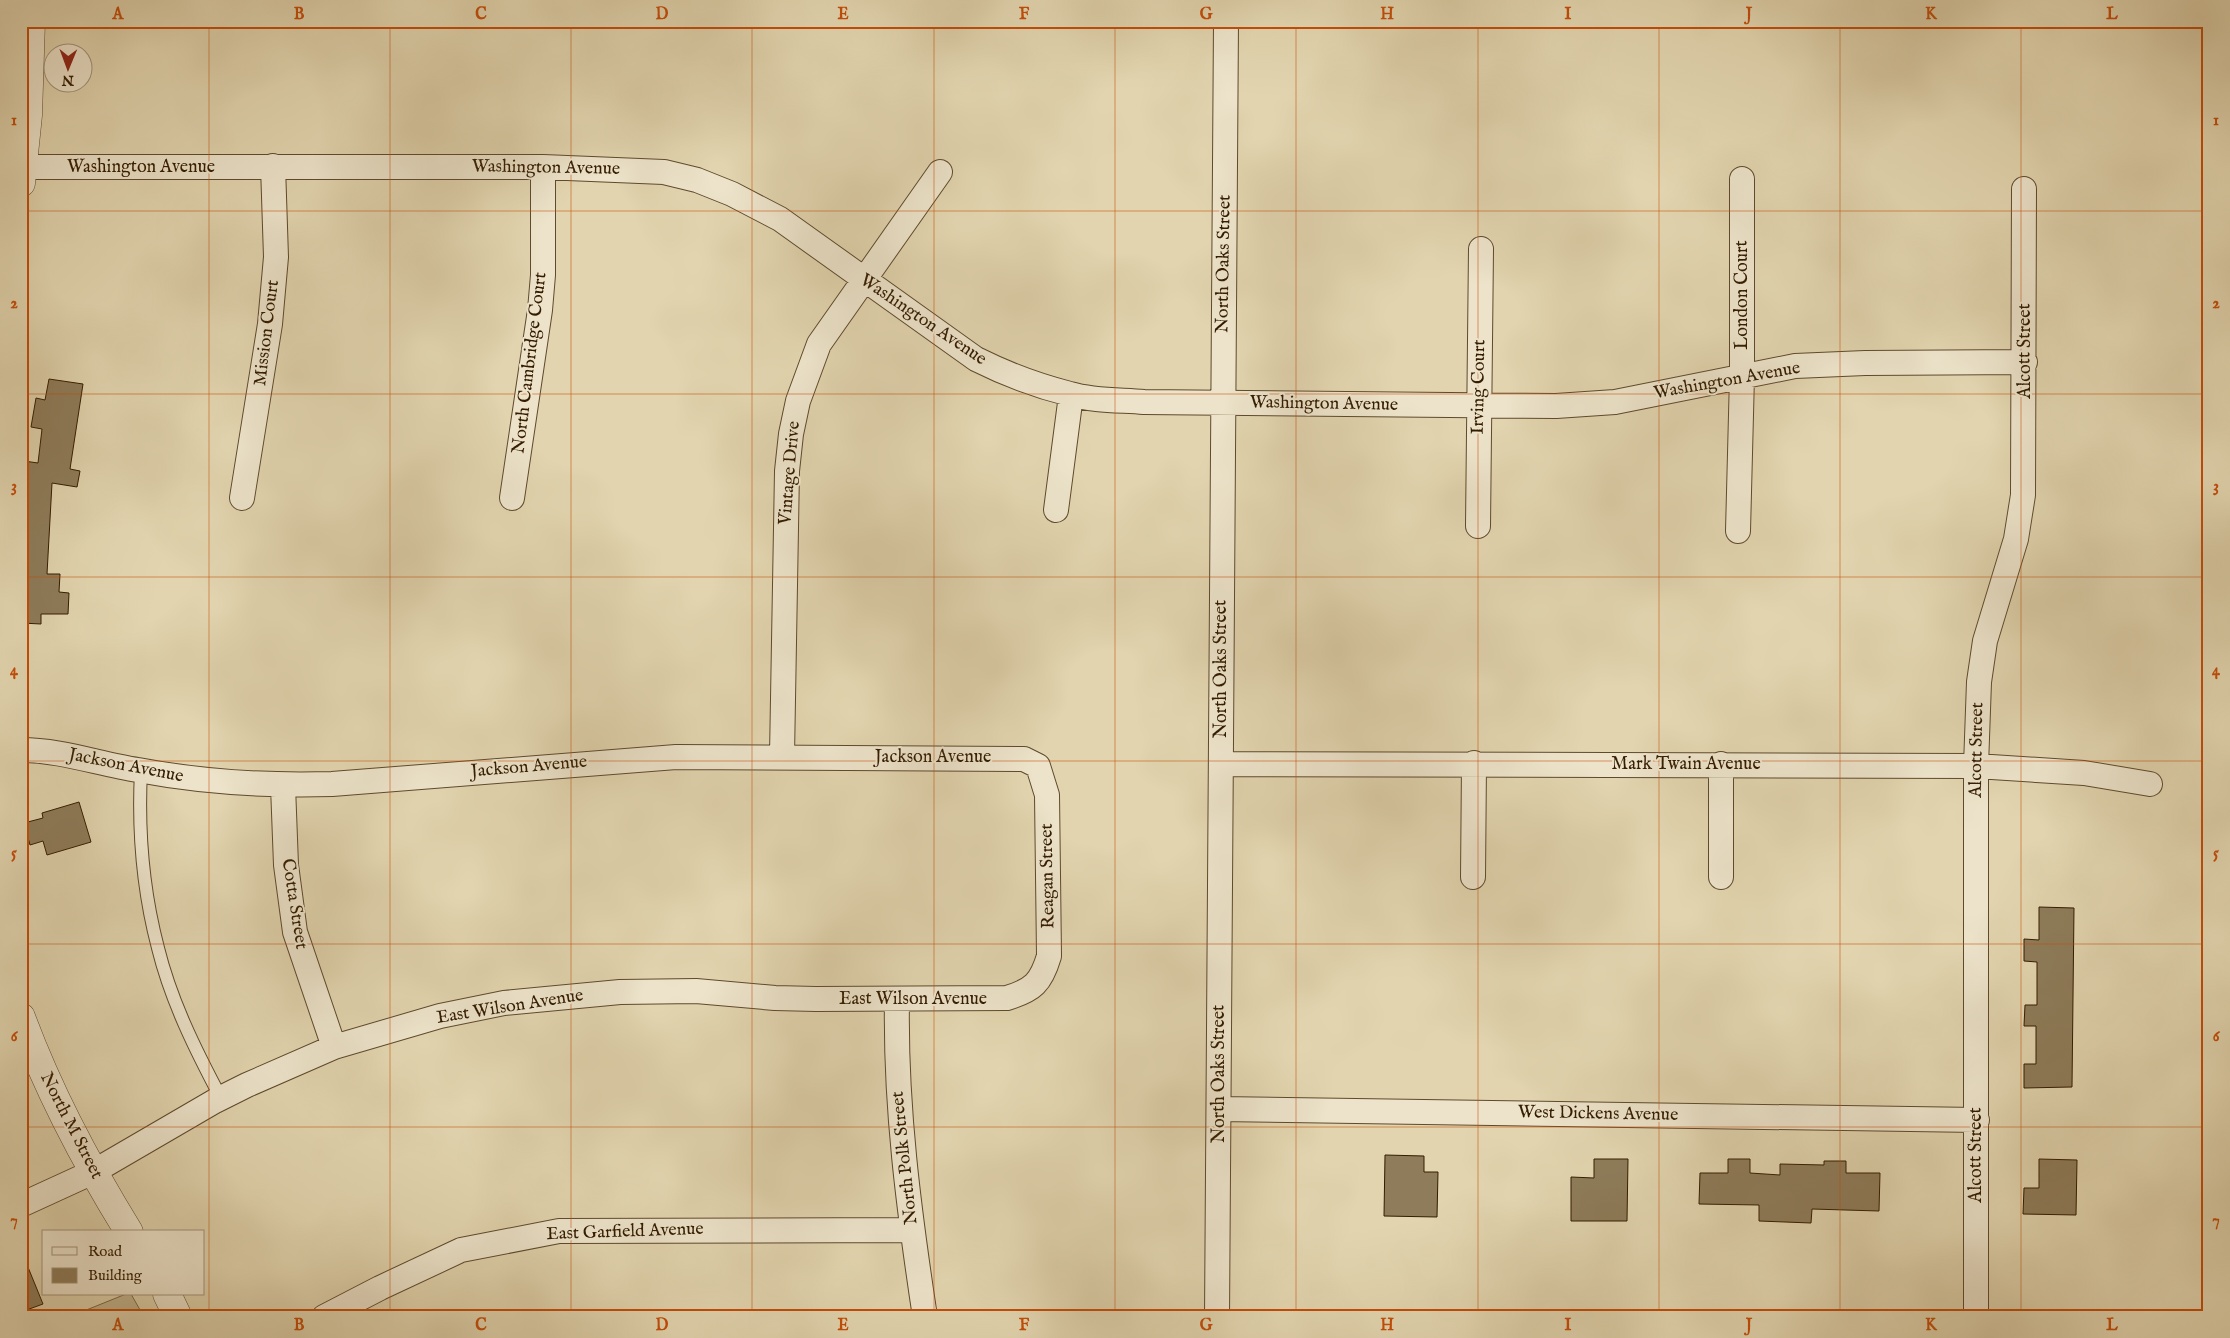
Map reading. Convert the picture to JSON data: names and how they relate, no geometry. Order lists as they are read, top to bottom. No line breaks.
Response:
{"streets":{"street":["Washington Avenue","North Oaks Street","London Court","Mission Court","Alcott Street","North Cambridge Court","Irving Court","Vintage Drive","Jackson Avenue","Mark Twain Avenue","Reagan Street","Cotta Street","East Wilson Avenue","West Dickens Avenue","North M Street","North Polk Street","East Garfield Avenue"]},"crossings":[["Washington Avenue","North Oaks Street"],["Washington Avenue","London Court"],["Washington Avenue","Mission Court"],["Washington Avenue","Alcott Street"],["Washington Avenue","North Cambridge Court"],["Washington Avenue","Irving Court"],["Washington Avenue","Vintage Drive"],["North Oaks Street","Mark Twain Avenue"],["North Oaks Street","West Dickens Avenue"],["Alcott Street","Mark Twain Avenue"],["Alcott Street","West Dickens Avenue"],["Vintage Drive","Jackson Avenue"],["Jackson Avenue","Reagan Street"],["Jackson Avenue","Cotta Street"],["Reagan Street","East Wilson Avenue"],["Cotta Street","East Wilson Avenue"],["East Wilson Avenue","North M Street"],["East Wilson Avenue","North Polk Street"],["North Polk Street","East Garfield Avenue"]],"legend":["Road","Building"],"north":"bottom","grid":{"columns":["A","B","C","D","E","F","G","H","I","J","K","L"],"rows":["1","2","3","4","5","6","7"]}}
